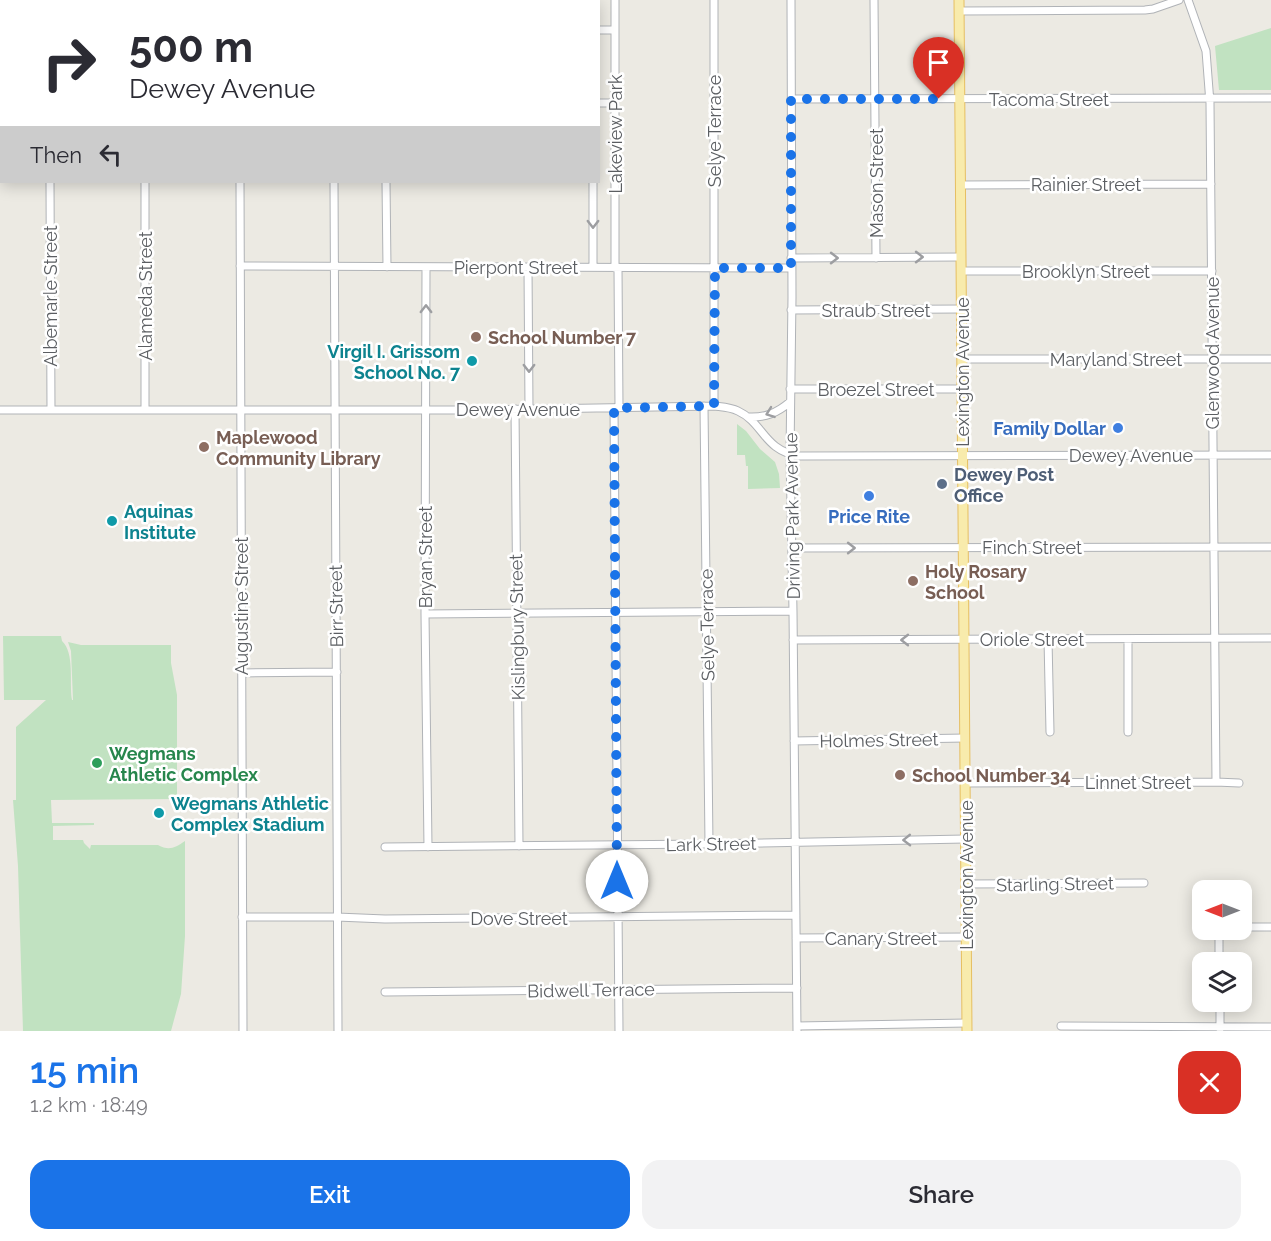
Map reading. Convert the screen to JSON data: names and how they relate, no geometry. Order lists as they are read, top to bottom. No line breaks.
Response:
{"streets":{"main road":["Lexington Avenue"],"street":["Tacoma Street","Selye Terrace","Lakeview Park","Mason Street","Rainier Street","Pierpont Street","Brooklyn Street","Albemarle Street","Alameda Street","Straub Street","Glenwood Avenue","Maryland Street","Broezel Street","Dewey Avenue","Driving Park Avenue","Finch Street","Bryan Street","Augustine Street","Birr Street","Kislingbury Street","Oriole Street","Holmes Street","Linnet Street","Lark Street","Starling Street","Dove Street","Canary Street","Bidwell Terrace"]},"crossings":[["Tacoma Street","Mason Street"],["Tacoma Street","Glenwood Avenue"],["Tacoma Street","Lexington Avenue"],["Tacoma Street","Driving Park Avenue"],["Selye Terrace","Pierpont Street"],["Selye Terrace","Dewey Avenue"],["Selye Terrace","Lark Street"],["Lakeview Park","Pierpont Street"],["Lakeview Park","Dewey Avenue"],["Lakeview Park","Lark Street"],["Lakeview Park","Dove Street"],["Lakeview Park","Bidwell Terrace"],["Rainier Street","Glenwood Avenue"],["Rainier Street","Lexington Avenue"],["Pierpont Street","Driving Park Avenue"],["Pierpont Street","Bryan Street"],["Pierpont Street","Augustine Street"],["Pierpont Street","Birr Street"],["Brooklyn Street","Glenwood Avenue"],["Brooklyn Street","Lexington Avenue"],["Albemarle Street","Dewey Avenue"],["Alameda Street","Dewey Avenue"],["Straub Street","Lexington Avenue"],["Straub Street","Driving Park Avenue"],["Glenwood Avenue","Maryland Street"],["Glenwood Avenue","Dewey Avenue"],["Glenwood Avenue","Finch Street"],["Glenwood Avenue","Oriole Street"],["Glenwood Avenue","Linnet Street"],["Maryland Street","Lexington Avenue"],["Lexington Avenue","Broezel Street"],["Lexington Avenue","Dewey Avenue"],["Lexington Avenue","Finch Street"],["Lexington Avenue","Oriole Street"],["Lexington Avenue","Holmes Street"],["Lexington Avenue","Linnet Street"],["Lexington Avenue","Lark Street"],["Lexington Avenue","Starling Street"],["Lexington Avenue","Canary Street"],["Broezel Street","Driving Park Avenue"],["Dewey Avenue","Driving Park Avenue"],["Dewey Avenue","Bryan Street"],["Dewey Avenue","Augustine Street"],["Dewey Avenue","Birr Street"],["Dewey Avenue","Kislingbury Street"],["Driving Park Avenue","Finch Street"],["Driving Park Avenue","Oriole Street"],["Driving Park Avenue","Holmes Street"],["Driving Park Avenue","Lark Street"],["Driving Park Avenue","Dove Street"],["Driving Park Avenue","Canary Street"],["Driving Park Avenue","Bidwell Terrace"],["Bryan Street","Lark Street"],["Augustine Street","Dove Street"],["Birr Street","Dove Street"],["Kislingbury Street","Lark Street"]],"one_way":["Finch Street","Oriole Street"],"places":["School Number 7","Virgil I. Grissom School No. 7","Family Dollar","Maplewood Community Library","Dewey Post Office","Price Rite","Aquinas Institute","Holy Rosary School","Wegmans Athletic Complex","School Number 34","Wegmans Athletic Complex Stadium"],"north":"left","page":{"turn":["500 m","Dewey Avenue"],"then":"Then","heading":["15 min","1.2 km · 18:49"],"buttons":["Exit","Share"]}}
